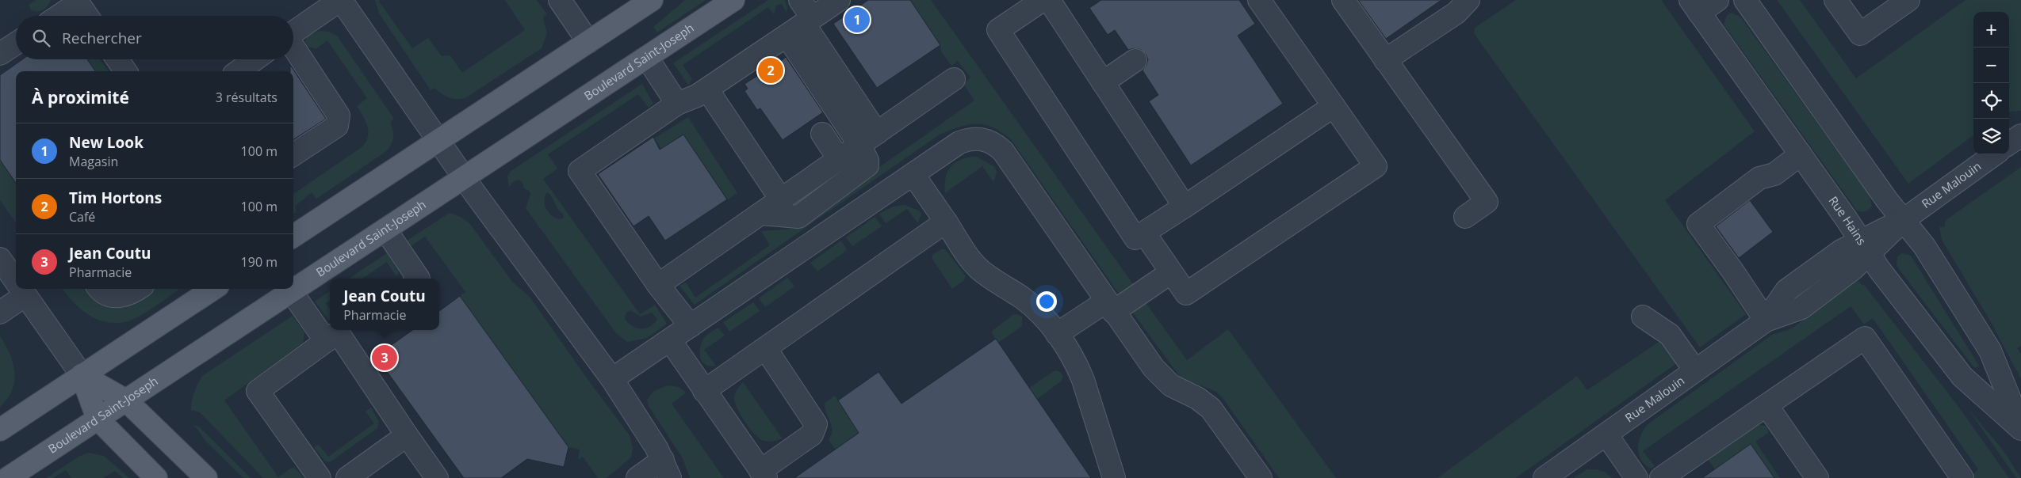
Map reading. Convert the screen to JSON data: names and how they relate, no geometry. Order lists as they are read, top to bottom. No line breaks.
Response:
{"streets":{"main road":["Boulevard Saint-Joseph"],"street":["Rue Malouin","Rue Hains"]},"crossings":[["Rue Malouin","Rue Hains"]],"page":{"pins":["1","2","3"],"map_buttons":["+","−"],"search":"Rechercher","heading":["À proximité","3 résultats"],"list":[{"mark":"1","name":"New Look","note":"Magasin","value":"100 m"},{"mark":"2","name":"Tim Hortons","note":"Café","value":"100 m"},{"mark":"3","name":"Jean Coutu","note":"Pharmacie","value":"190 m"}],"popup":["Jean Coutu","Pharmacie"]}}
